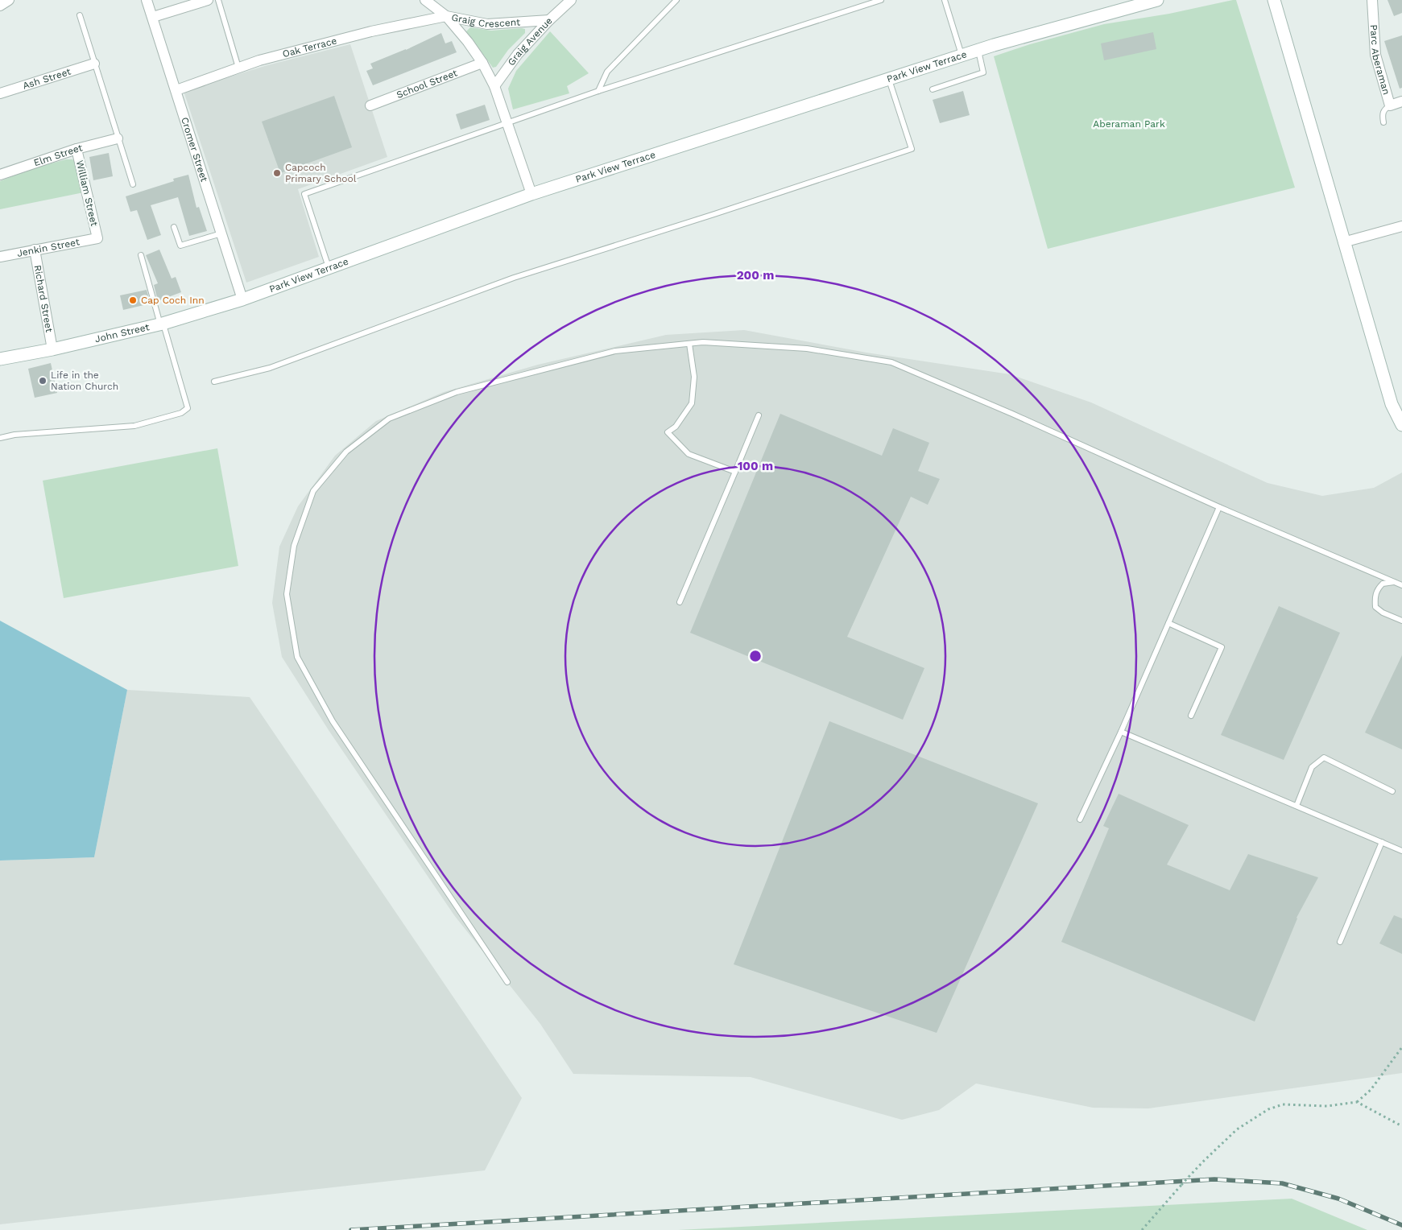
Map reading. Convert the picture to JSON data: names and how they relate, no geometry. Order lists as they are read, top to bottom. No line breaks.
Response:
{"streets":{"main road":["Park View Terrace","John Street"],"street":["Graig Crescent","Graig Avenue","Oak Terrace","Parc Aberaman","Ash Street","School Street","Cromer Street","Elm Street","William Street","Jenkin Street","Richard Street"]},"crossings":[["Graig Crescent","Graig Avenue"],["Graig Crescent","Oak Terrace"],["Oak Terrace","Cromer Street"],["Park View Terrace","Cromer Street"],["Park View Terrace","John Street"],["Cromer Street","John Street"],["Elm Street","William Street"],["William Street","Jenkin Street"],["Jenkin Street","Richard Street"],["Richard Street","John Street"]],"parks":["Aberaman Park"],"places":["Capcoch Primary School","Cap Coch Inn","Life in the Nation Church"],"rings":["200 m","100 m"]}
